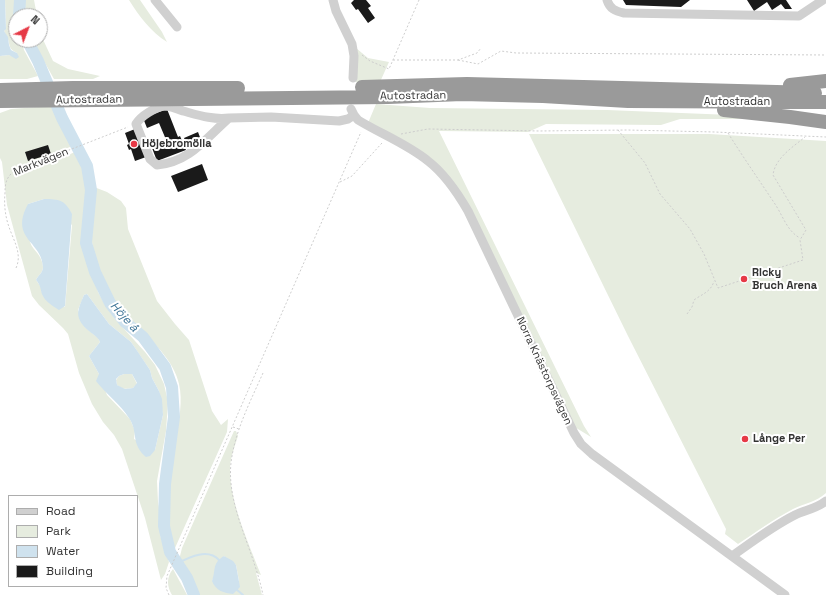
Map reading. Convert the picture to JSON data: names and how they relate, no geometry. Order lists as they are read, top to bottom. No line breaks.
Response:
{"streets":{"highway":["Autostradan"],"street":["Norra Knästorpsvägen"],"path":["Markvägen"]},"water":["Höje å"],"places":["Höjebromölla","Ricky Bruch Arena","Långe Per"],"legend":["Road","Park","Water","Building"],"north":"top right"}
